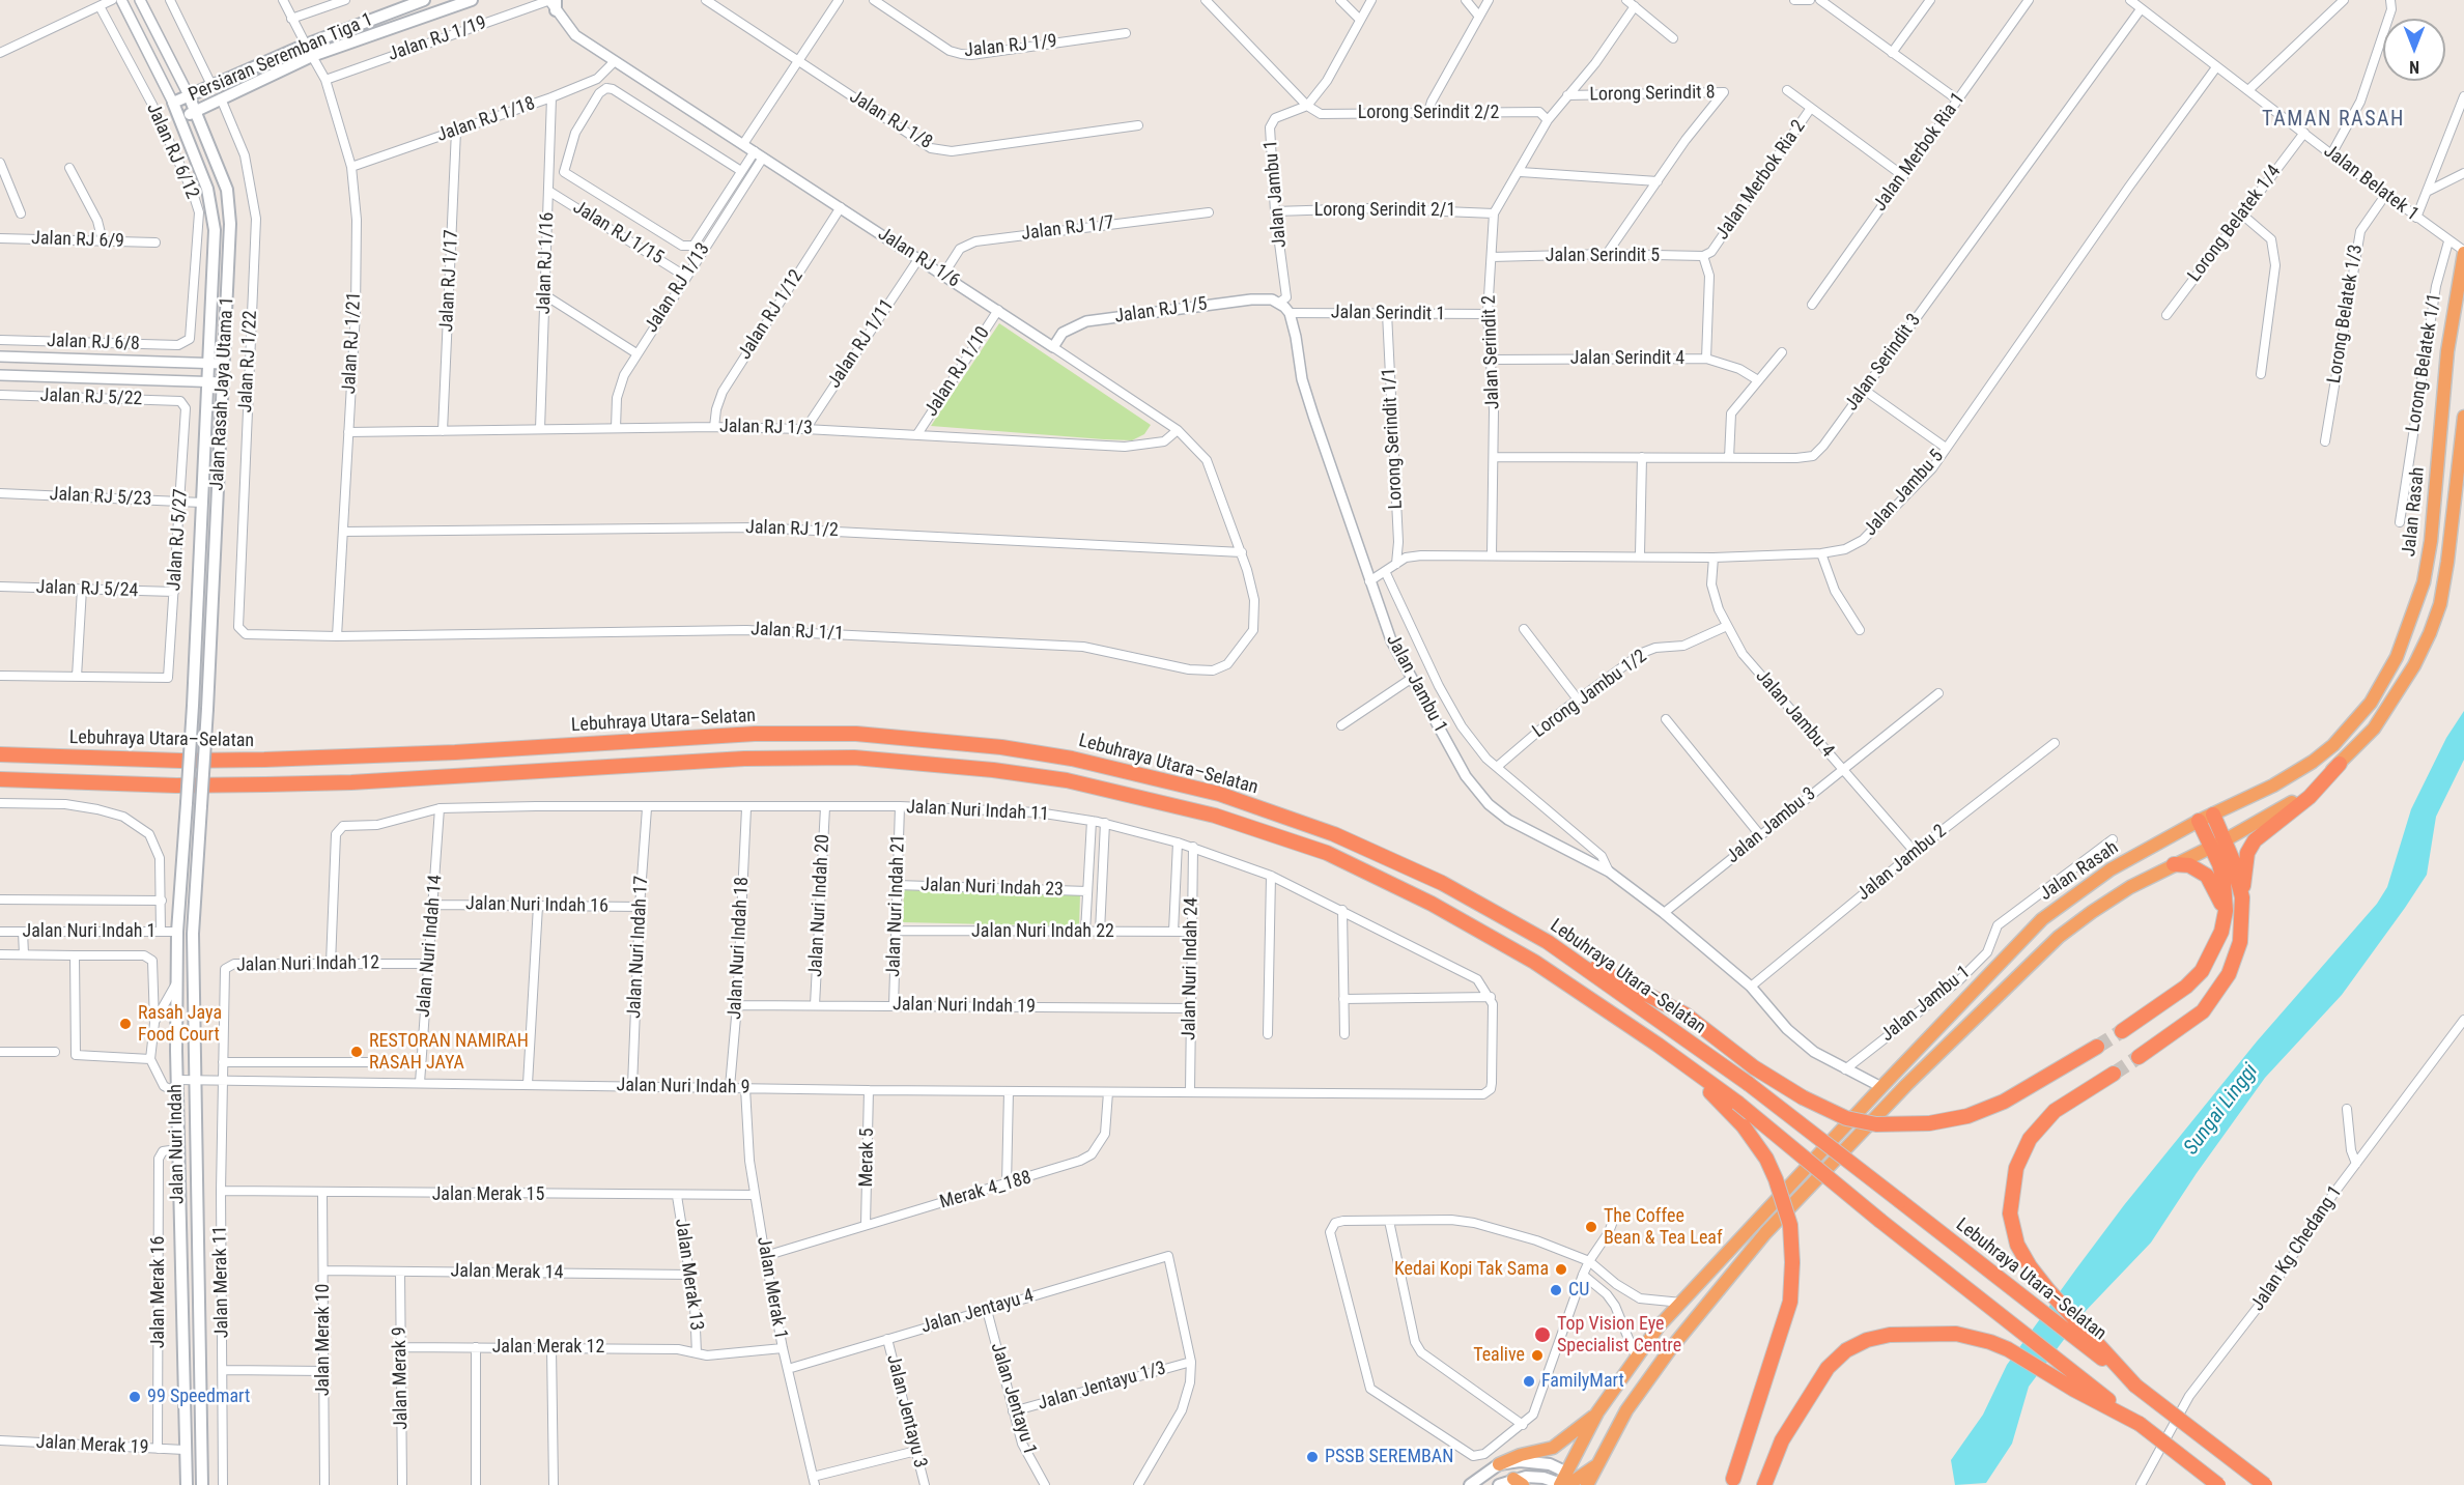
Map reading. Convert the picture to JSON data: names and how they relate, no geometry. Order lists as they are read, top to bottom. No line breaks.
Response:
{"streets":{"highway":["Jalan Rasah","Lebuhraya Utara–Selatan"],"main road":["Persiaran Seremban Tiga 1","Jalan Rasah Jaya Utama 1","Jalan Nuri Indah"],"street":["Jalan RJ 1/19","Jalan RJ 1/9","Lorong Serindit 8","Lorong Serindit 2/2","Jalan RJ 1/18","Jalan RJ 1/8","Jalan RJ 6/12","Jalan Merbok Ria 1","Jalan Merbok Ria 2","Jalan Belatek 1","Jalan Jambu 1","Lorong Serindit 2/1","Lorong Belatek 1/4","Jalan RJ 1/7","Jalan RJ 1/15","Jalan RJ 6/9","Jalan Serindit 5","Jalan RJ 1/6","Jalan RJ 1/16","Jalan RJ 1/17","Jalan RJ 1/13","Jalan RJ 1/5","Jalan Serindit 1","Lorong Belatek 1/3","Jalan RJ 1/12","Jalan RJ 6/8","Jalan RJ 1/21","Jalan RJ 1/11","Jalan Serindit 2","Jalan Serindit 4","Jalan RJ 1/22","Jalan Serindit 3","Lorong Belatek 1/1","Jalan RJ 1/10","Jalan RJ 5/22","Jalan RJ 1/3","Lorong Serindit 1/1","Jalan Jambu 5","Jalan RJ 5/23","Jalan RJ 1/2","Jalan RJ 5/27","Jalan RJ 5/24","Jalan RJ 1/1","Lorong Jambu 1/2","Jalan Jambu 4","Jalan Nuri Indah 11","Jalan Jambu 3","Jalan Jambu 2","Jalan Nuri Indah 23","Jalan Nuri Indah 16","Jalan Nuri Indah 20","Jalan Nuri Indah 21","Jalan Nuri Indah 1","Jalan Nuri Indah 22","Jalan Nuri Indah 14","Jalan Nuri Indah 17","Jalan Nuri Indah 18","Jalan Nuri Indah 12","Jalan Nuri Indah 24","Jalan Nuri Indah 19","Jalan Nuri Indah 9","Merak 5","Merak 4_188","Jalan Merak 15","Jalan Kg Chedang 1","Jalan Merak 14","Jalan Merak 13","Jalan Merak 11","Jalan Merak 1","Jalan Merak 16","Jalan Jentayu 4","Jalan Merak 10","Jalan Merak 12","Jalan Merak 9","Jalan Jentayu 1/3","Jalan Jentayu 1","Jalan Jentayu 3","Jalan Merak 19"]},"crossings":[["Jalan RJ 1/19","Jalan RJ 1/6"],["Jalan RJ 1/19","Jalan RJ 1/21"],["Persiaran Seremban Tiga 1","Jalan RJ 1/21"],["Persiaran Seremban Tiga 1","Jalan RJ 1/22"],["Persiaran Seremban Tiga 1","Jalan Rasah Jaya Utama 1"],["Lorong Serindit 2/2","Jalan Jambu 1"],["Jalan RJ 1/18","Jalan RJ 1/6"],["Jalan RJ 1/18","Jalan RJ 1/16"],["Jalan RJ 1/18","Jalan RJ 1/17"],["Jalan RJ 1/18","Jalan RJ 1/21"],["Jalan RJ 6/12","Jalan RJ 6/8"],["Jalan Merbok Ria 2","Jalan Serindit 5"],["Jalan Belatek 1","Lorong Belatek 1/4"],["Jalan Belatek 1","Lorong Belatek 1/3"],["Jalan Belatek 1","Jalan Serindit 3"],["Jalan Belatek 1","Lorong Belatek 1/1"],["Jalan Belatek 1","Jalan Jambu 5"],["Jalan Belatek 1","Jalan Rasah"],["Jalan Jambu 1","Lorong Serindit 2/1"],["Jalan Jambu 1","Jalan RJ 1/5"],["Jalan Jambu 1","Jalan Serindit 1"],["Jalan Jambu 1","Jalan Jambu 5"],["Jalan Jambu 1","Jalan Rasah"],["Jalan Jambu 1","Jalan Jambu 3"],["Jalan Jambu 1","Jalan Jambu 2"],["Lorong Serindit 2/1","Jalan Serindit 2"],["Jalan RJ 1/7","Jalan RJ 1/6"],["Jalan RJ 1/15","Jalan RJ 1/16"],["Jalan RJ 1/15","Jalan RJ 1/13"],["Jalan Serindit 5","Jalan Serindit 2"],["Jalan RJ 1/6","Jalan RJ 1/13"],["Jalan RJ 1/6","Jalan RJ 1/5"],["Jalan RJ 1/6","Jalan RJ 1/12"],["Jalan RJ 1/6","Jalan RJ 1/11"],["Jalan RJ 1/6","Jalan RJ 1/10"],["Jalan RJ 1/6","Jalan RJ 1/3"],["Jalan RJ 1/6","Jalan RJ 1/2"],["Jalan RJ 1/6","Jalan RJ 1/1"],["Jalan RJ 1/16","Jalan RJ 1/3"],["Jalan RJ 1/17","Jalan RJ 1/3"],["Jalan RJ 1/13","Jalan RJ 1/3"],["Jalan Serindit 1","Jalan Serindit 2"],["Jalan Serindit 1","Lorong Serindit 1/1"],["Jalan RJ 1/12","Jalan RJ 1/3"],["Jalan RJ 1/21","Jalan RJ 1/3"],["Jalan RJ 1/21","Jalan RJ 1/2"],["Jalan RJ 1/21","Jalan RJ 1/1"],["Jalan RJ 1/11","Jalan RJ 1/3"],["Jalan Serindit 2","Jalan Serindit 4"],["Jalan Serindit 2","Jalan Serindit 3"],["Jalan Serindit 2","Jalan Jambu 5"],["Jalan RJ 1/22","Jalan RJ 1/1"],["Jalan RJ 1/10","Jalan RJ 1/3"],["Jalan Rasah Jaya Utama 1","Jalan RJ 5/23"],["Jalan Rasah Jaya Utama 1","Jalan Nuri Indah"],["Jalan RJ 5/22","Jalan RJ 5/27"],["Lorong Serindit 1/1","Jalan Jambu 5"],["Jalan Jambu 5","Jalan Jambu 4"],["Jalan RJ 5/23","Jalan RJ 5/27"],["Jalan RJ 1/2","Jalan RJ 1/1"],["Jalan RJ 5/27","Jalan RJ 5/24"],["Lorong Jambu 1/2","Jalan Jambu 4"],["Jalan Jambu 4","Jalan Jambu 3"],["Jalan Jambu 4","Jalan Jambu 2"],["Jalan Nuri Indah 11","Jalan Nuri Indah 20"],["Jalan Nuri Indah 11","Jalan Nuri Indah 21"],["Jalan Nuri Indah 11","Jalan Nuri Indah 14"],["Jalan Nuri Indah 11","Jalan Nuri Indah 17"],["Jalan Nuri Indah 11","Jalan Nuri Indah 18"],["Jalan Nuri Indah 11","Jalan Nuri Indah 12"],["Jalan Nuri Indah 11","Jalan Nuri Indah 24"],["Jalan Nuri Indah 11","Jalan Nuri Indah 9"],["Jalan Nuri Indah 23","Jalan Nuri Indah 21"],["Jalan Nuri Indah 16","Jalan Nuri Indah 14"],["Jalan Nuri Indah 16","Jalan Nuri Indah 17"],["Jalan Nuri Indah 20","Jalan Nuri Indah 19"],["Jalan Nuri Indah 21","Jalan Nuri Indah 22"],["Jalan Nuri Indah 21","Jalan Nuri Indah 19"],["Jalan Nuri Indah 1","Jalan Nuri Indah"],["Jalan Nuri Indah 22","Jalan Nuri Indah 24"],["Jalan Nuri Indah 14","Jalan Nuri Indah 12"],["Jalan Nuri Indah 14","Jalan Nuri Indah 9"],["Jalan Nuri Indah 17","Jalan Nuri Indah 9"],["Jalan Nuri Indah 18","Jalan Nuri Indah 19"],["Jalan Nuri Indah 18","Jalan Nuri Indah 9"],["Jalan Nuri Indah 12","Jalan Nuri Indah 9"],["Jalan Nuri Indah 12","Jalan Merak 11"],["Jalan Nuri Indah 24","Jalan Nuri Indah 19"],["Jalan Nuri Indah 24","Jalan Nuri Indah 9"],["Jalan Nuri Indah 9","Jalan Nuri Indah"],["Jalan Nuri Indah 9","Merak 5"],["Jalan Nuri Indah 9","Merak 4_188"],["Jalan Nuri Indah 9","Jalan Merak 11"],["Jalan Nuri Indah 9","Jalan Merak 1"],["Jalan Nuri Indah","Jalan Merak 16"],["Jalan Nuri Indah","Jalan Merak 19"],["Merak 5","Merak 4_188"],["Merak 4_188","Jalan Merak 1"],["Jalan Merak 15","Jalan Merak 13"],["Jalan Merak 15","Jalan Merak 11"],["Jalan Merak 15","Jalan Merak 1"],["Jalan Merak 15","Jalan Merak 10"],["Jalan Merak 14","Jalan Merak 13"],["Jalan Merak 14","Jalan Merak 10"],["Jalan Merak 14","Jalan Merak 9"],["Jalan Merak 13","Jalan Merak 12"],["Jalan Merak 1","Jalan Jentayu 4"],["Jalan Merak 1","Jalan Merak 12"],["Jalan Merak 16","Jalan Merak 19"],["Jalan Jentayu 4","Jalan Jentayu 1/3"],["Jalan Jentayu 4","Jalan Jentayu 1"],["Jalan Jentayu 4","Jalan Jentayu 3"],["Jalan Merak 12","Jalan Merak 9"],["Jalan Jentayu 1/3","Jalan Jentayu 1"]],"districts":["TAMAN RASAH"],"water":["Sungai Linggi"],"places":["Rasah Jaya Food Court","RESTORAN NAMIRAH RASAH JAYA","The Coffee Bean & Tea Leaf","Kedai Kopi Tak Sama","CU","Top Vision Eye Specialist Centre","Tealive","FamilyMart","99 Speedmart","PSSB SEREMBAN"],"north":"bottom"}
